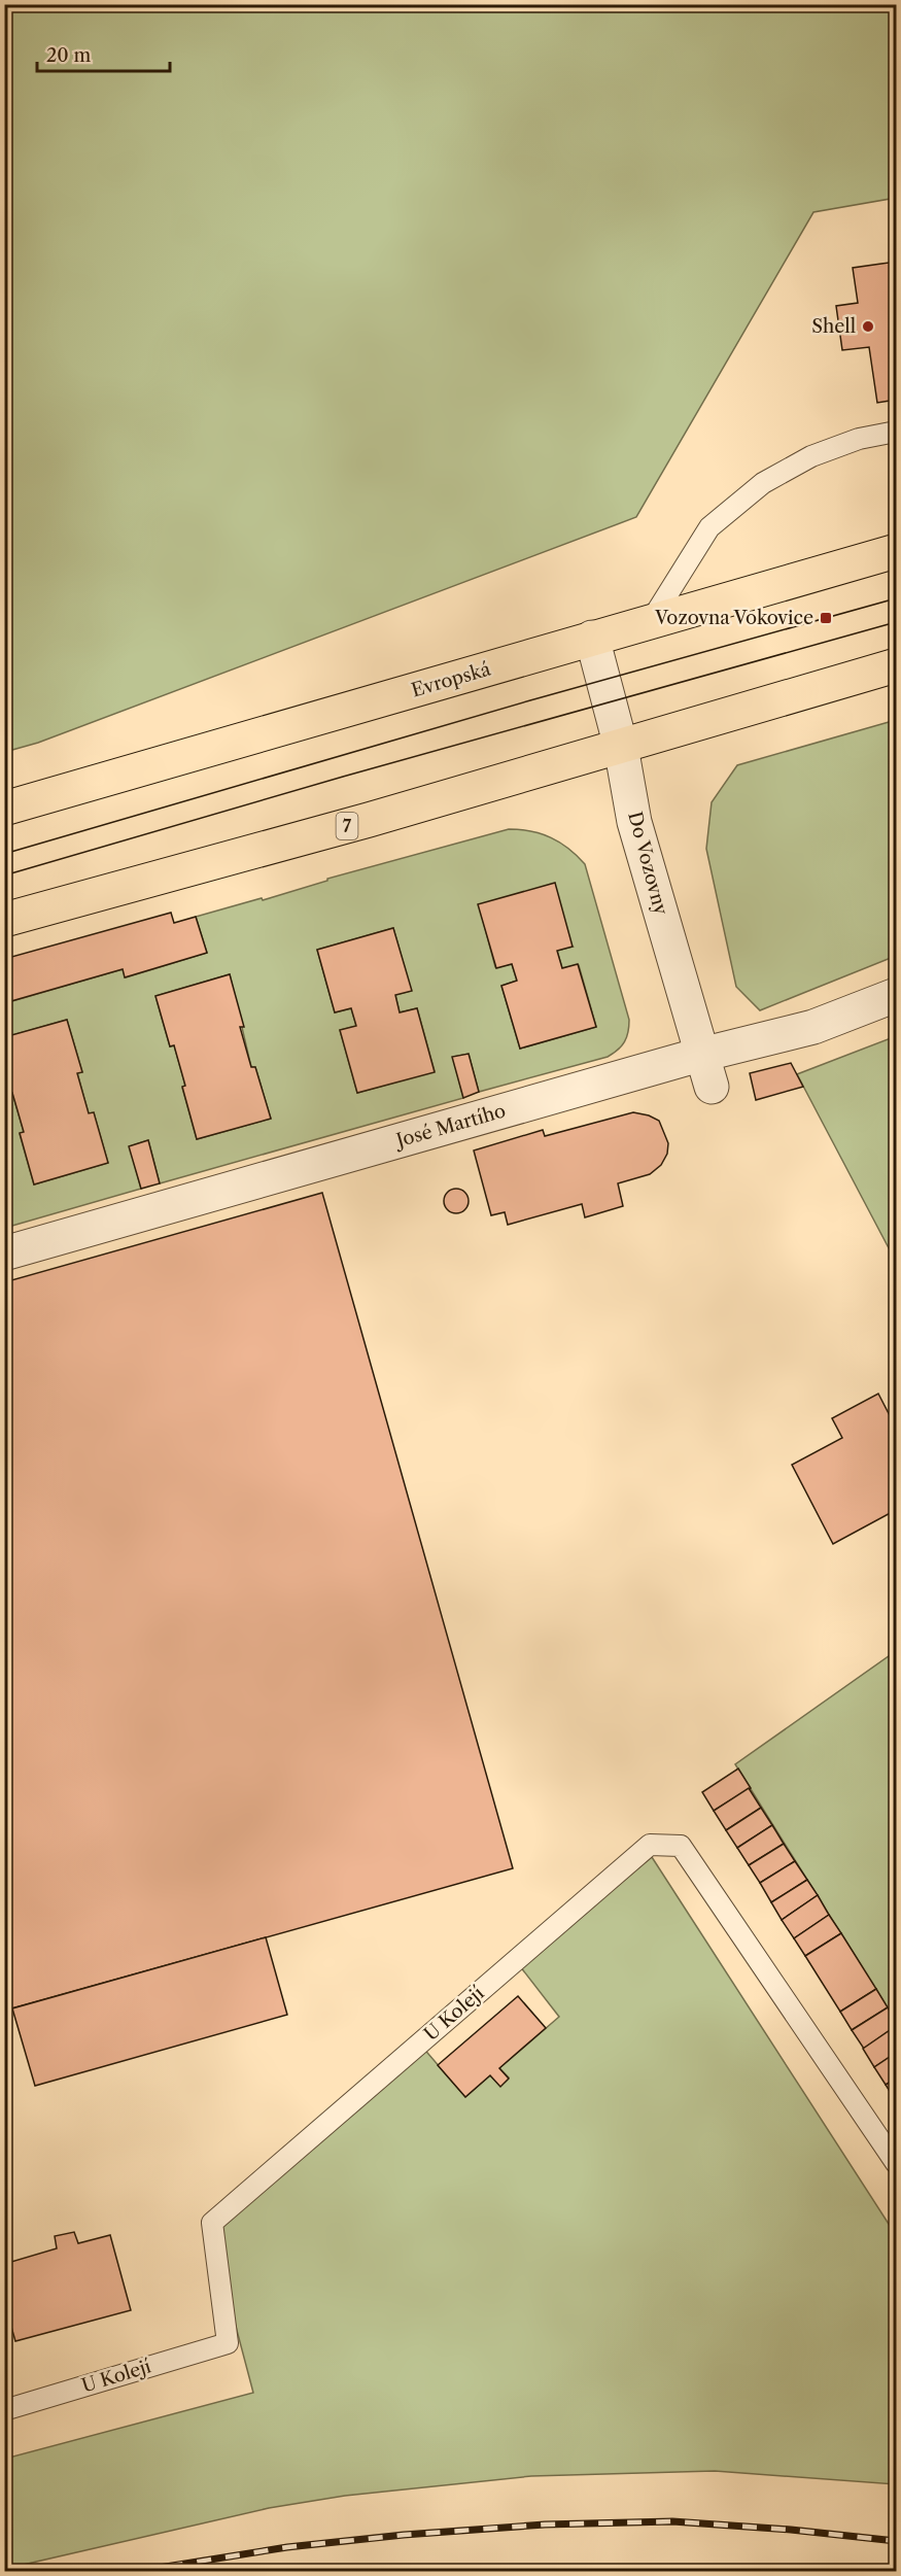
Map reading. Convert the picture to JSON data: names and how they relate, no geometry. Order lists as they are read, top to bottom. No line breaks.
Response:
{"streets":{"main road":["Evropská","7"],"street":["Do Vozovny","José Martího"],"lane":["U Kolejí"]},"crossings":[["Evropská","Do Vozovny"],["7","Do Vozovny"],["Do Vozovny","José Martího"]],"places":{"other":["Shell"],"transit":["Vozovna Vokovice"]},"scale_bar":"20 m"}
